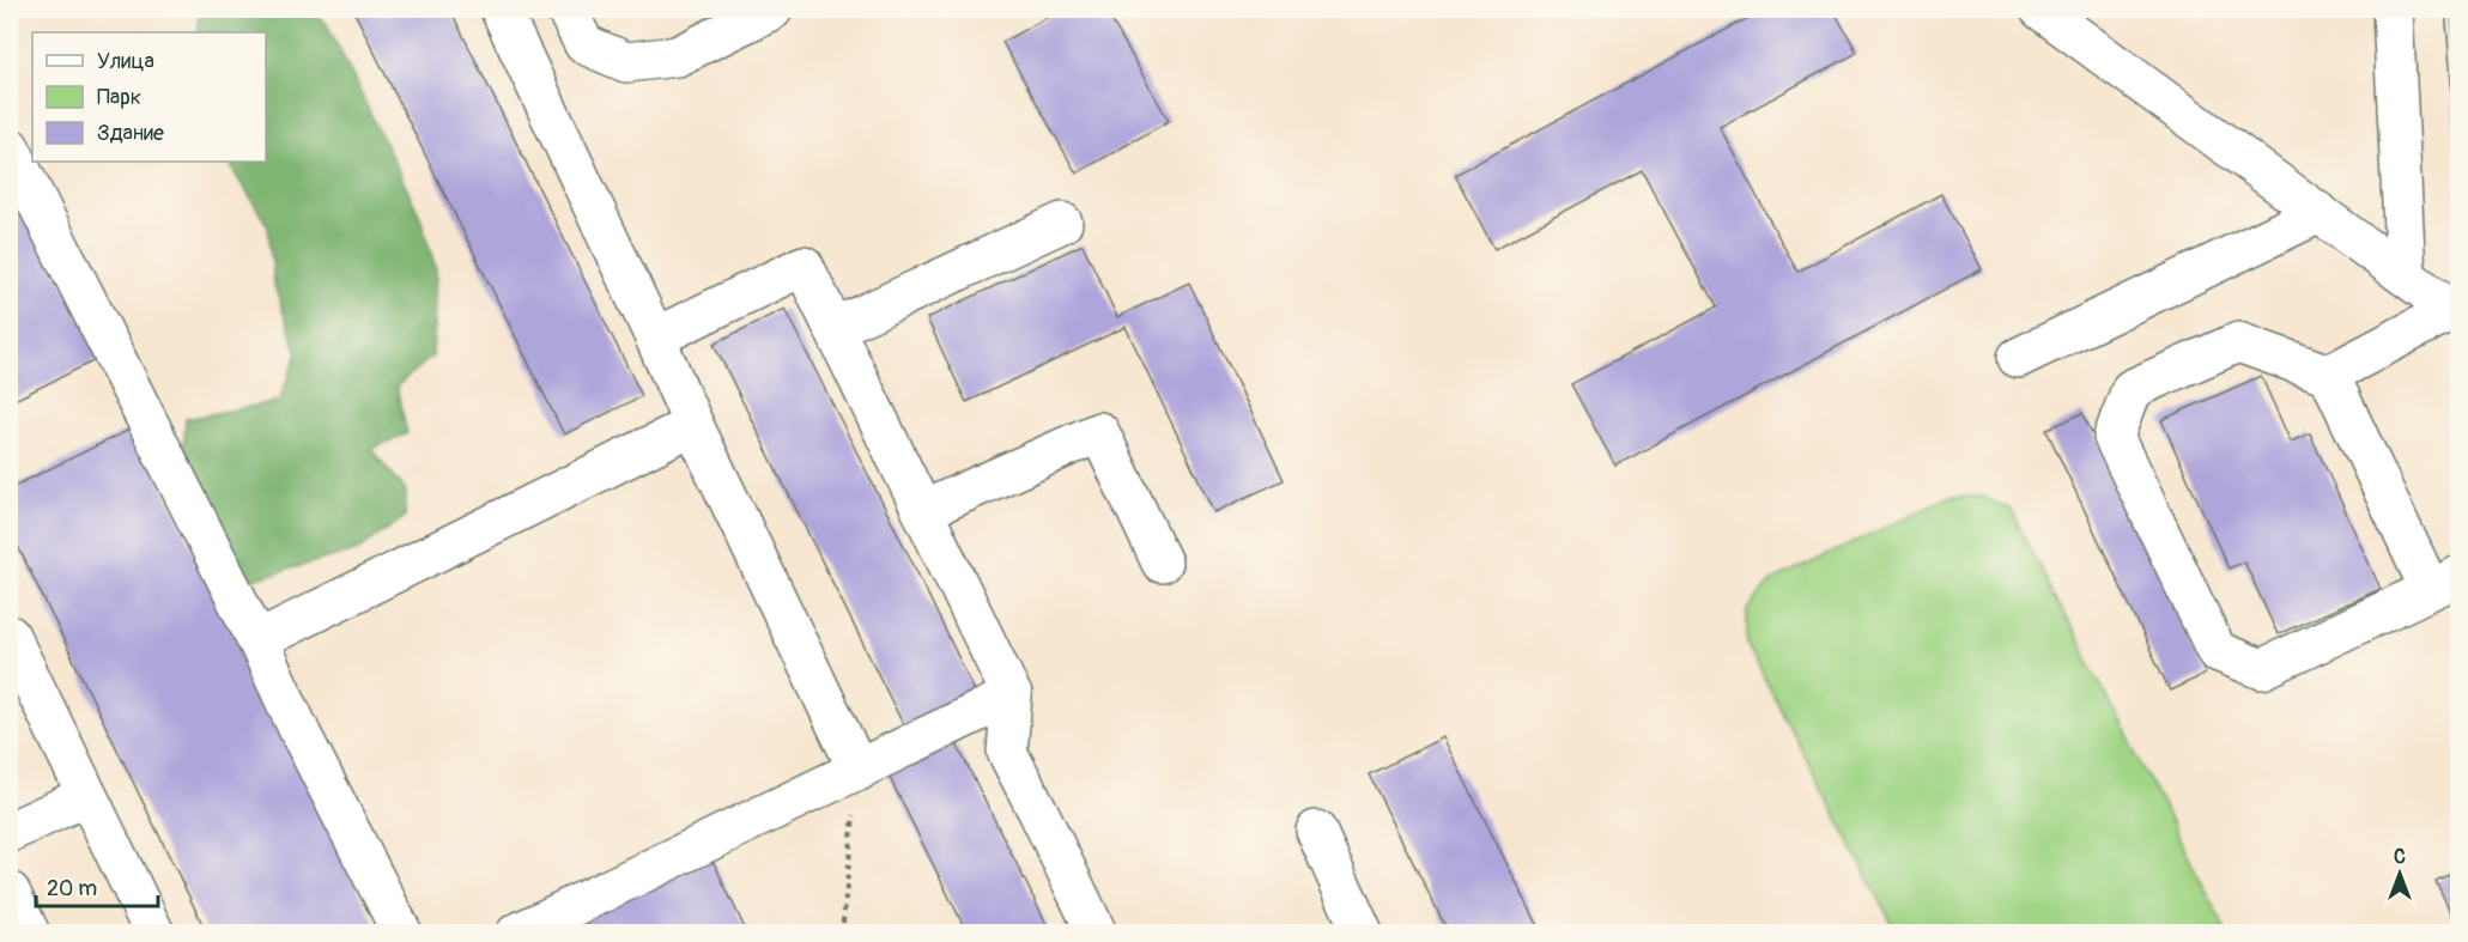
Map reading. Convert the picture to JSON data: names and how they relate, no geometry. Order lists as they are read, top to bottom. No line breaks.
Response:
{"legend":["Улица","Парк","Здание"],"scale_bar":"20 m","north":"top"}
